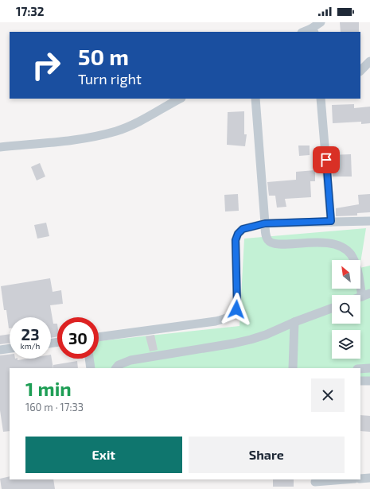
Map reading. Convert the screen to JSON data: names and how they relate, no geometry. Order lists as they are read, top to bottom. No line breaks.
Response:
{"north":"top left","page":{"status":"17:32","turn":["50 m","Turn right"],"speed":"23 km/h","limit":"30","heading":["1 min","160 m · 17:33"],"buttons":["Exit","Share"]}}
